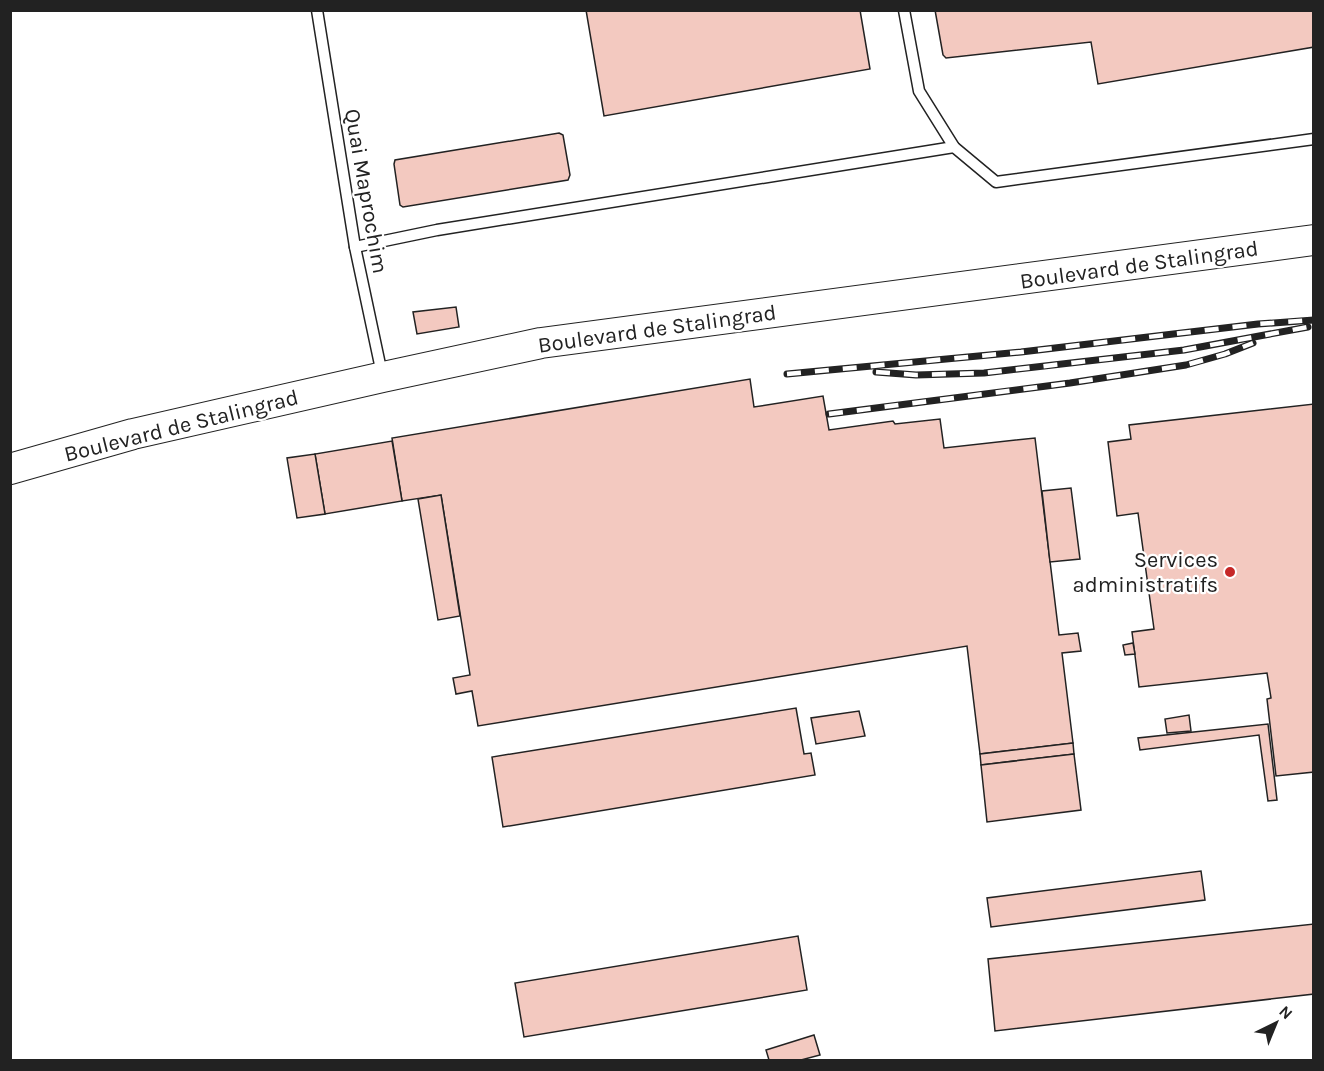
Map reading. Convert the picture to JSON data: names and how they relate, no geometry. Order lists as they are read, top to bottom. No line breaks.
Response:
{"streets":{"main road":["Boulevard de Stalingrad"],"lane":["Quai Maprochim"]},"crossings":[["Quai Maprochim","Boulevard de Stalingrad"]],"places":["Services administratifs"],"north":"top right"}
